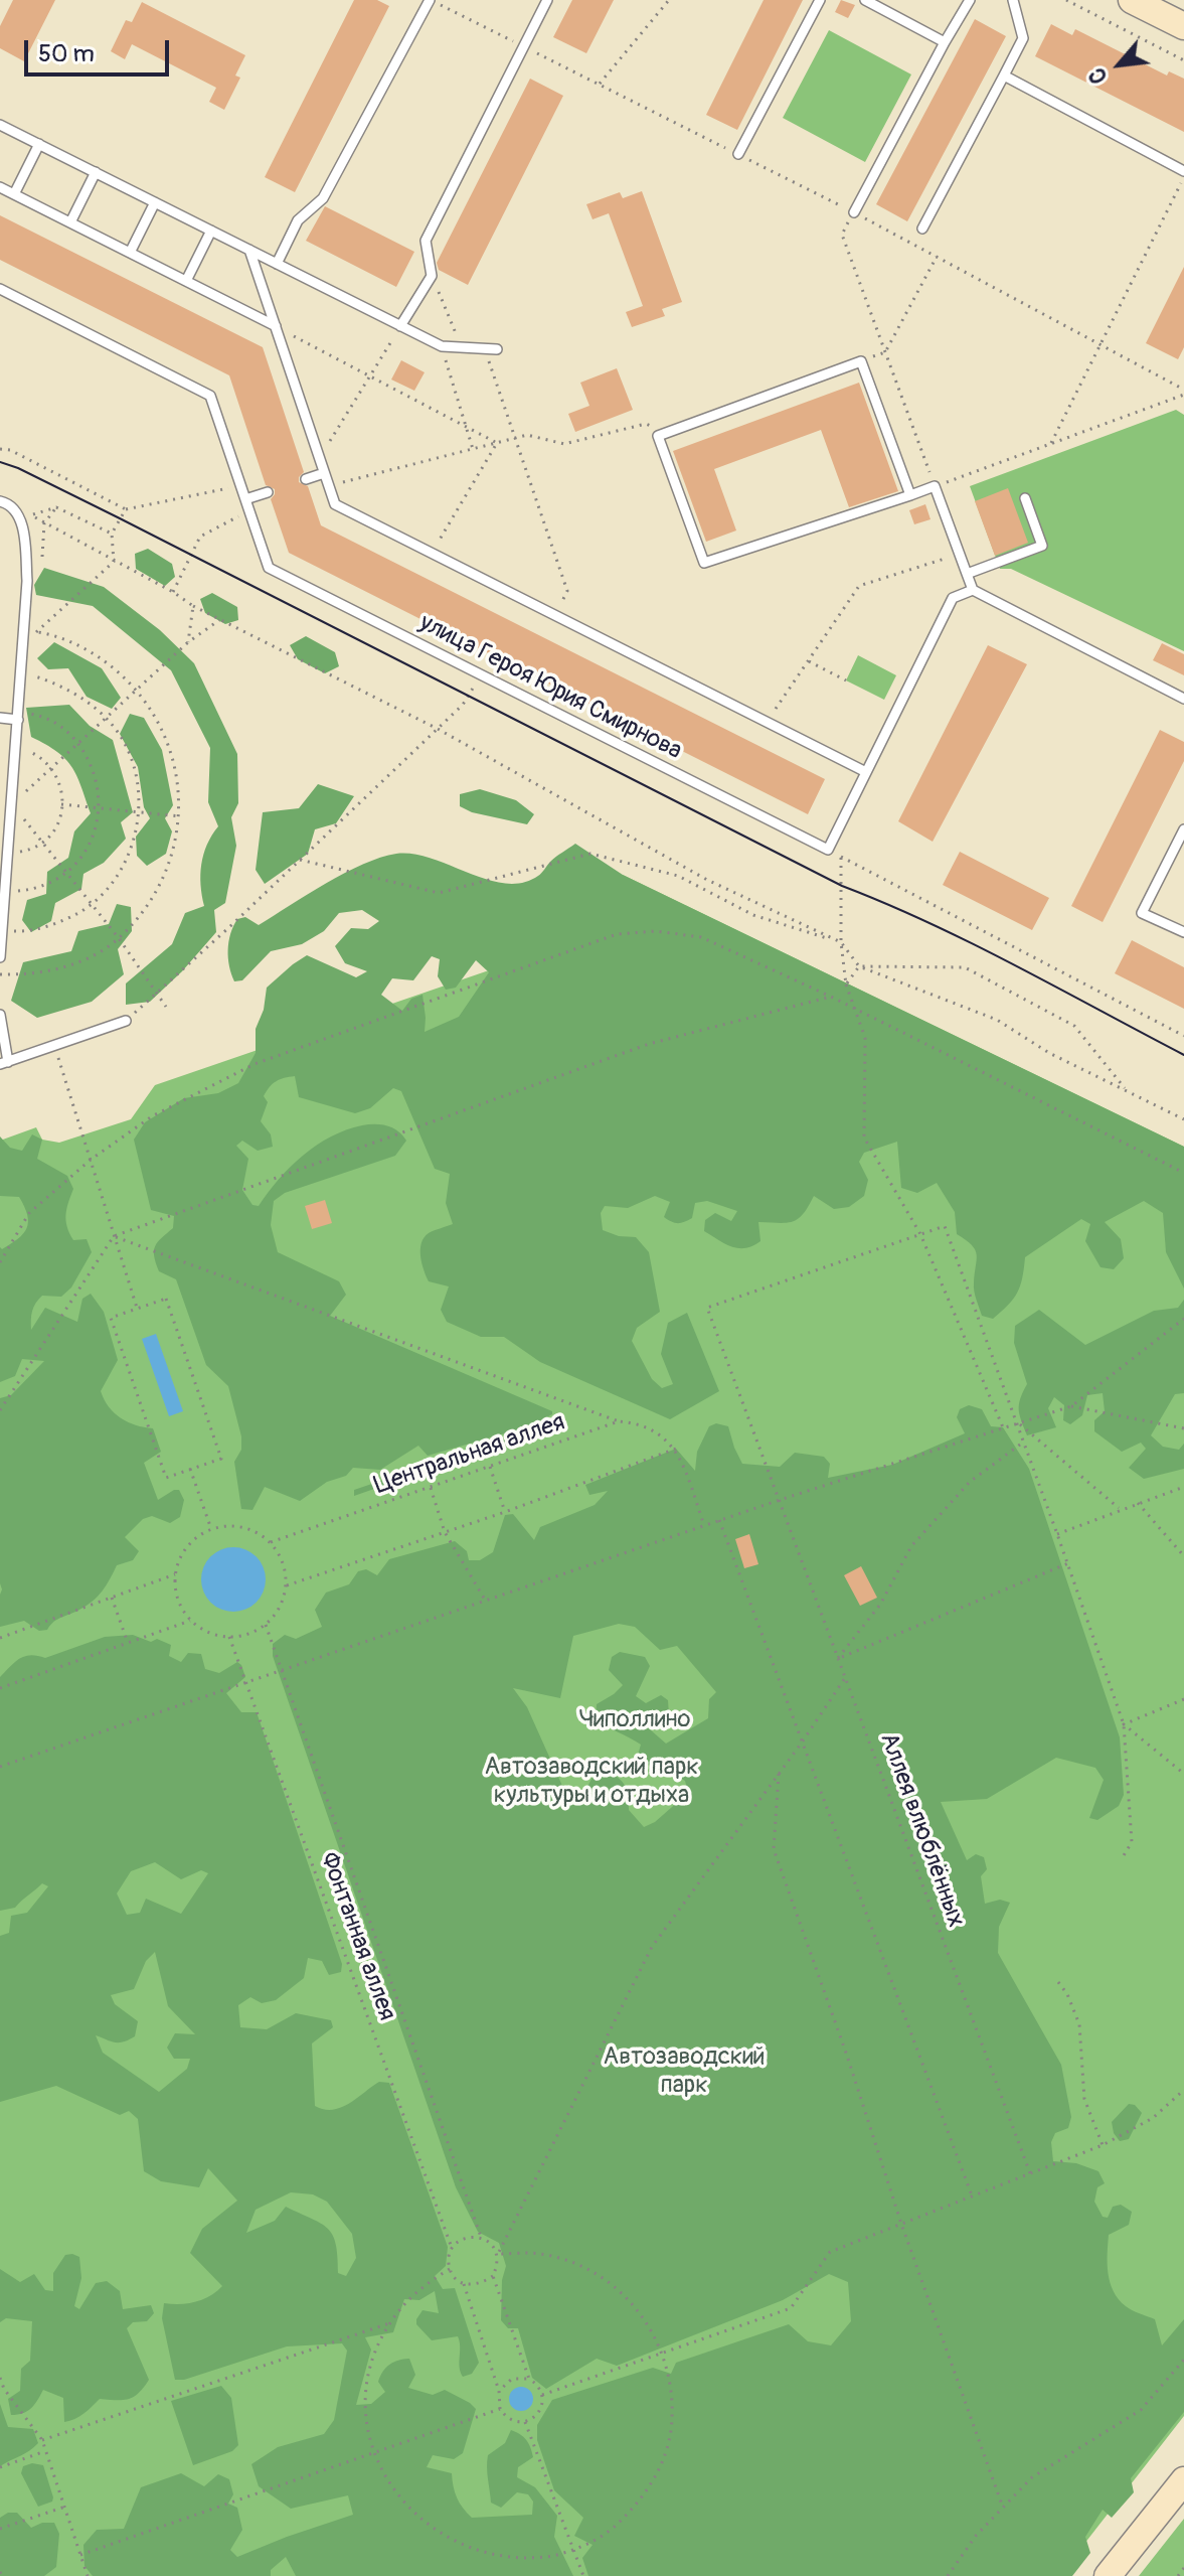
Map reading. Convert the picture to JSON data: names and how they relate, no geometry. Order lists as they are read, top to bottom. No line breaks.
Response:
{"streets":{"lane":["улица Героя Юрия Смирнова"],"path":["Центральная аллея","Аллея влюблённых","Фонтанная аллея"]},"crossings":[["Центральная аллея","Фонтанная аллея"]],"parks":["Чиполлино","Автозаводский парк культуры и отдыха","Автозаводский парк"],"scale_bar":"50 m","north":"bottom left"}
